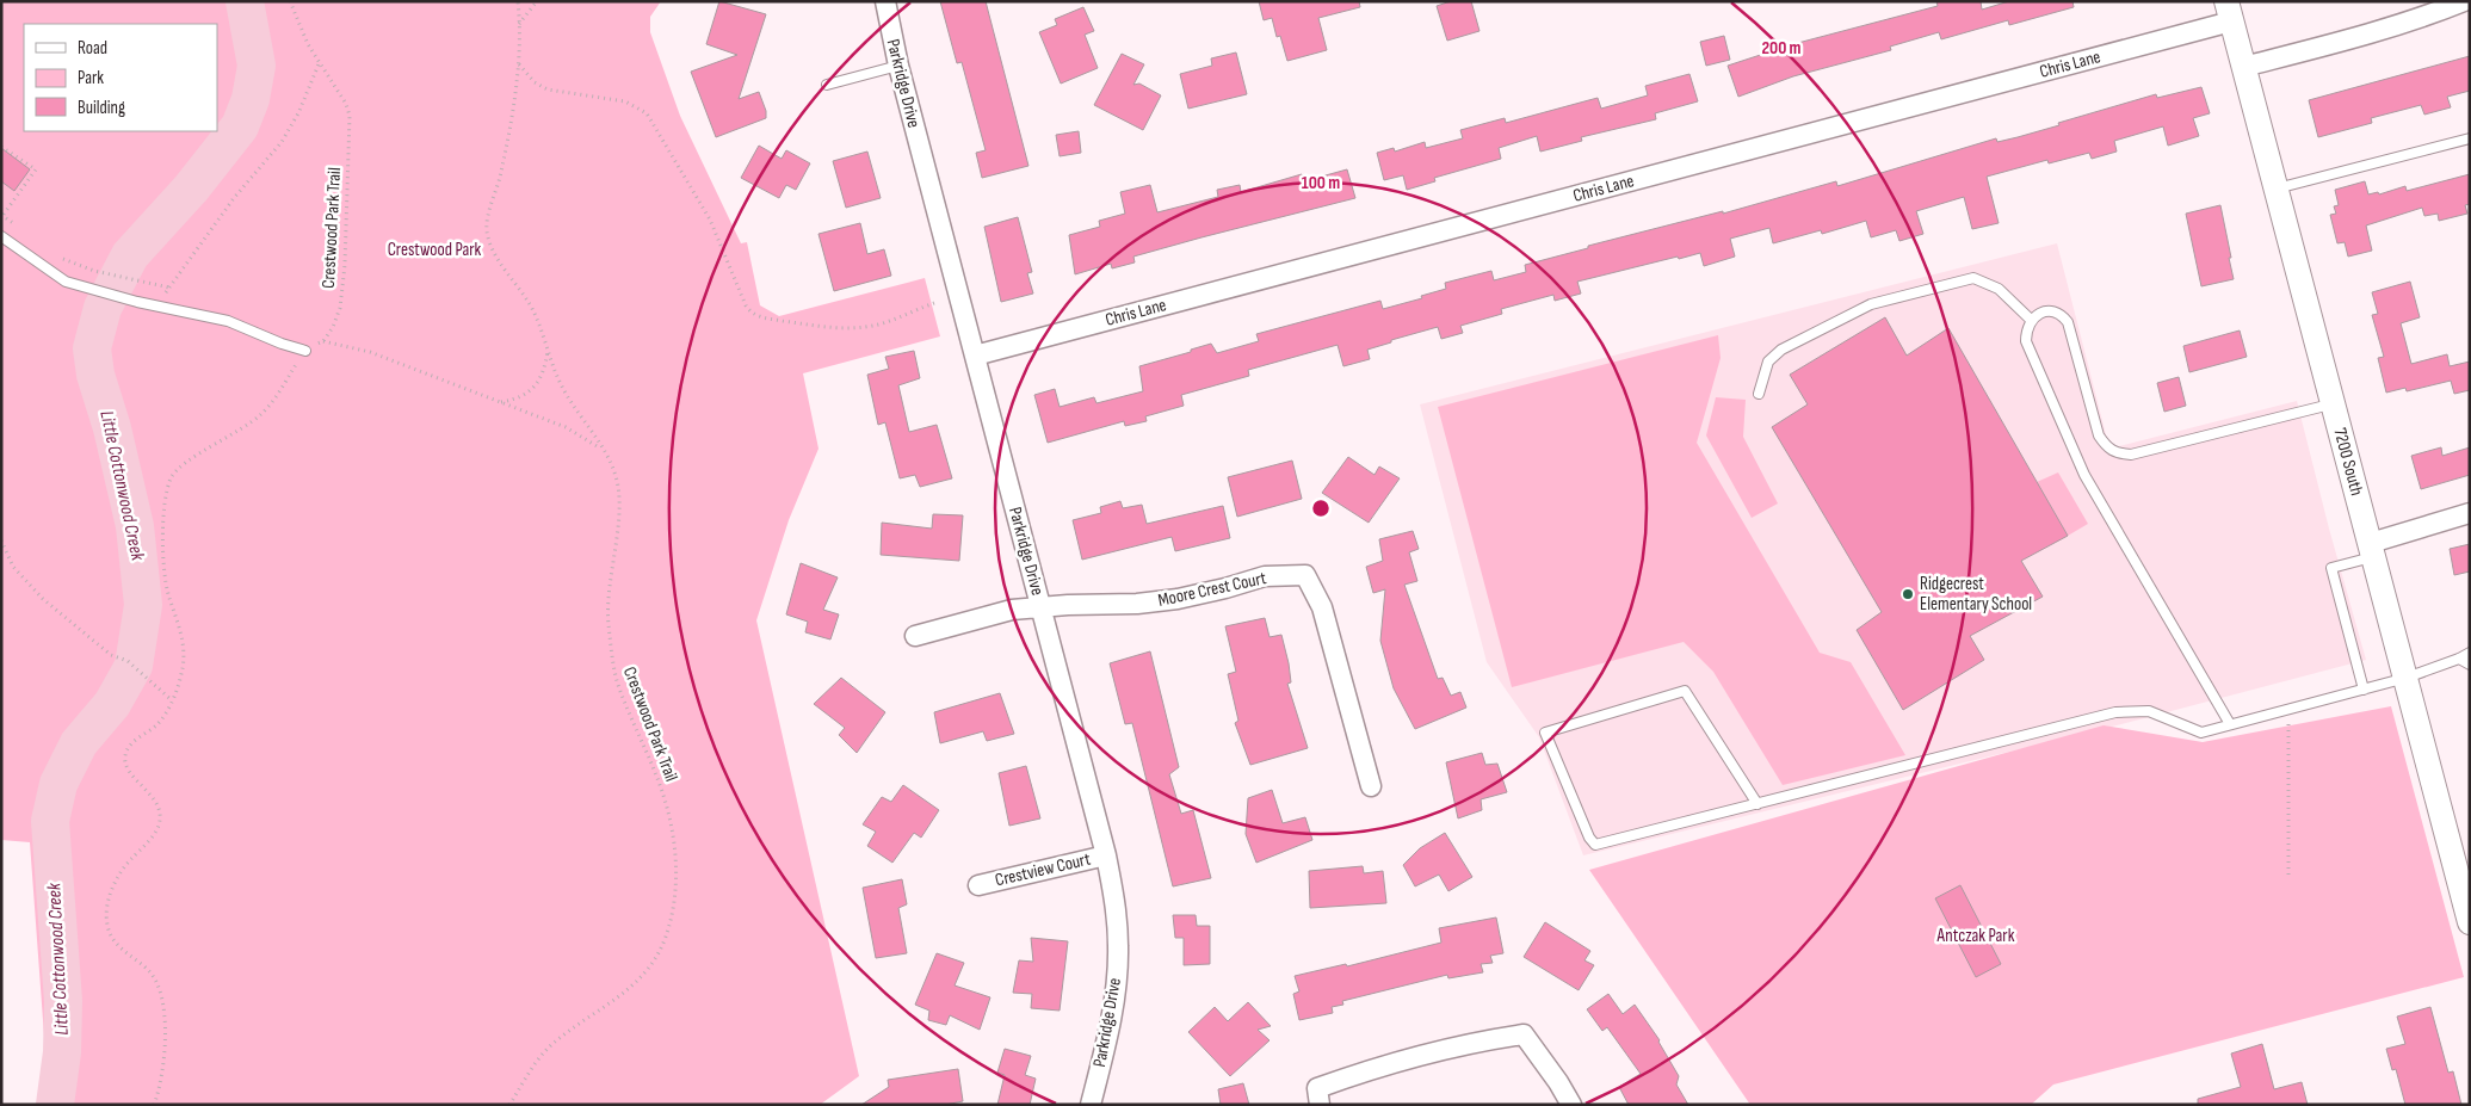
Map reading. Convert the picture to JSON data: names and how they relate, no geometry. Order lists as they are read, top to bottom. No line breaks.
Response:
{"streets":{"street":["Chris Lane","Parkridge Drive","7200 South","Moore Crest Court","Crestview Court"],"path":["Crestwood Park Trail"]},"crossings":[["Chris Lane","Parkridge Drive"],["Chris Lane","7200 South"],["Parkridge Drive","Moore Crest Court"],["Parkridge Drive","Crestview Court"]],"water":["Little Cottonwood Creek"],"parks":["Crestwood Park","Antczak Park"],"places":["Ridgecrest Elementary School"],"legend":["Road","Park","Building"],"rings":["200 m","100 m"]}
